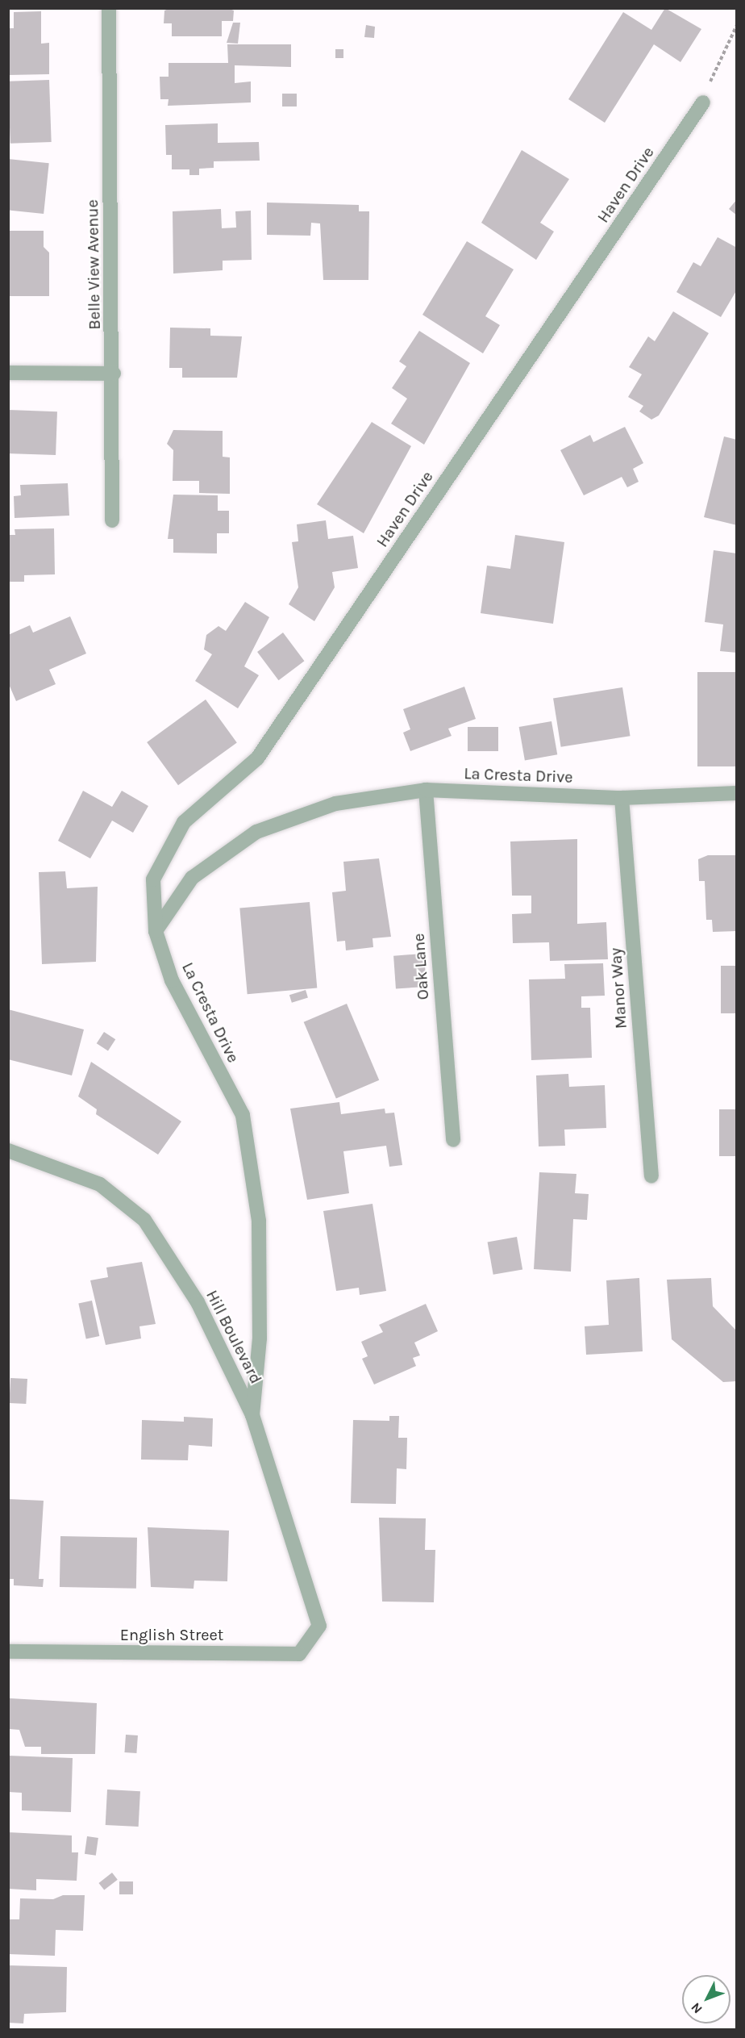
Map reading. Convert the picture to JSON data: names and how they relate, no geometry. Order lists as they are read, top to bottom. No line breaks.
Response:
{"streets":{"street":["Haven Drive","Belle View Avenue","La Cresta Drive","Oak Lane","Manor Way","Hill Boulevard","English Street"]},"crossings":[["Haven Drive","La Cresta Drive"],["La Cresta Drive","Oak Lane"],["La Cresta Drive","Manor Way"],["La Cresta Drive","Hill Boulevard"],["Hill Boulevard","English Street"]],"north":"bottom left"}
